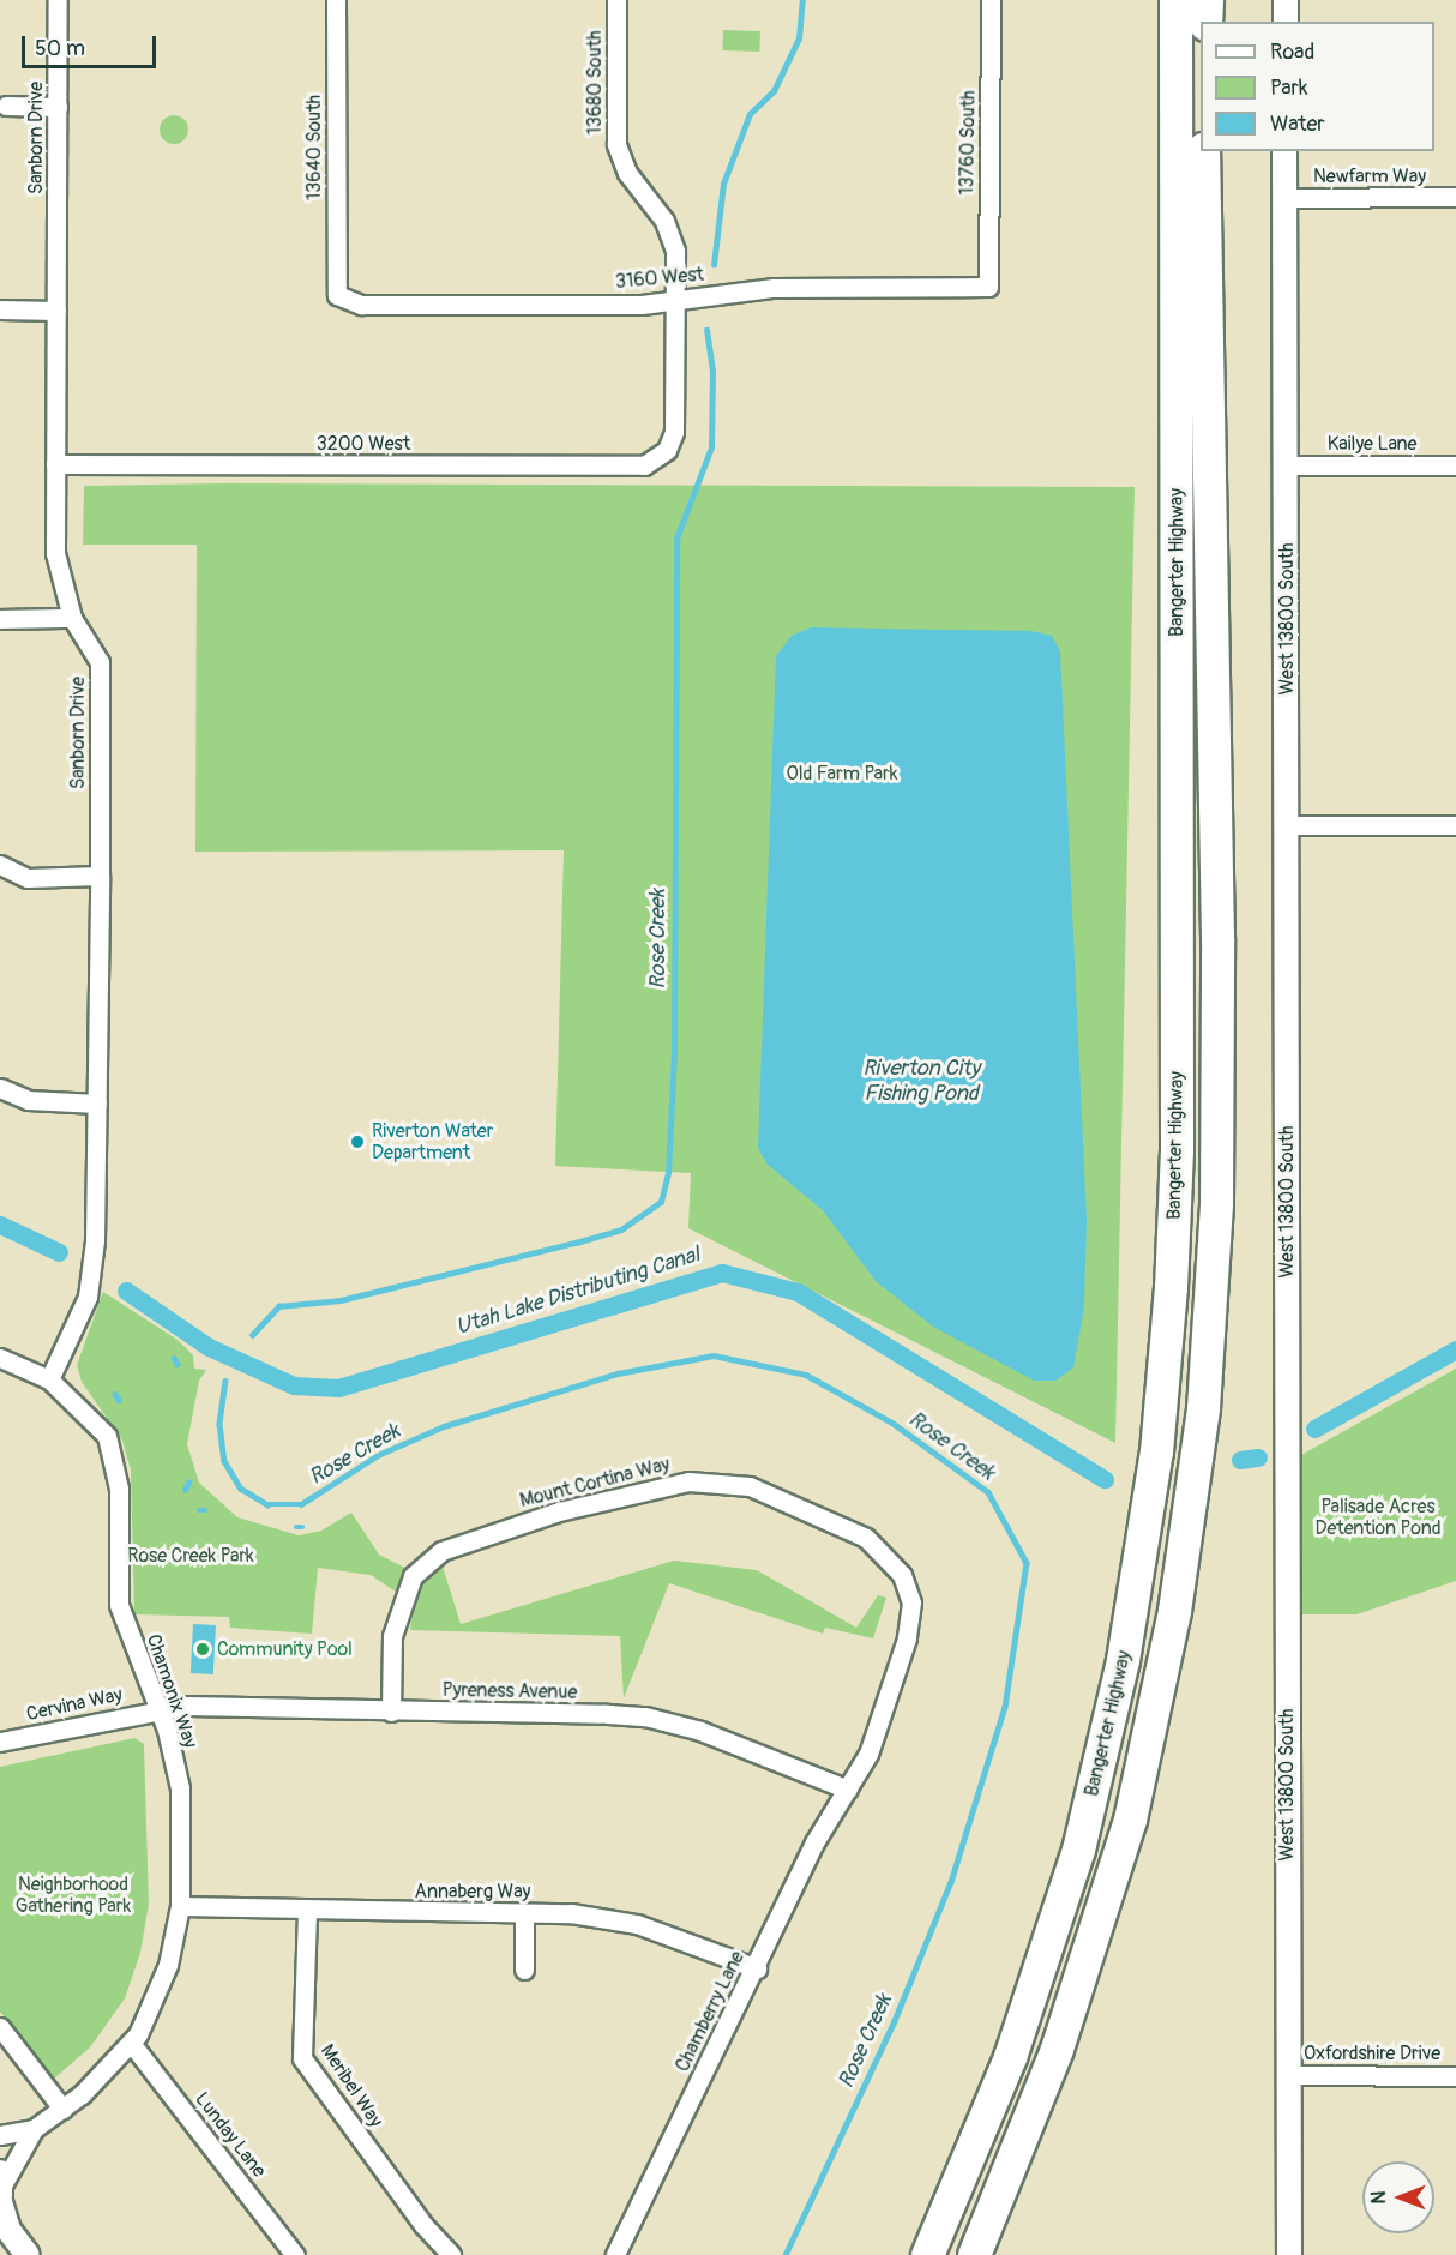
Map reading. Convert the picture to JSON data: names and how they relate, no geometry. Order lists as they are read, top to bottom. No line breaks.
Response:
{"streets":{"highway":["Bangerter Highway"],"street":["13680 South","Sanborn Drive","13760 South","13640 South","Newfarm Way","3160 West","3200 West","Kailye Lane","West 13800 South","Mount Cortina Way","Chamonix Way","Pyreness Avenue","Cervina Way","Annaberg Way","Chamberry Lane","Oxfordshire Drive","Meribel Way","Lunday Lane"]},"crossings":[["13680 South","3160 West"],["13680 South","3200 West"],["Sanborn Drive","3200 West"],["Sanborn Drive","Chamonix Way"],["13760 South","3160 West"],["13640 South","3160 West"],["Newfarm Way","West 13800 South"],["Kailye Lane","West 13800 South"],["West 13800 South","Oxfordshire Drive"],["Mount Cortina Way","Pyreness Avenue"],["Mount Cortina Way","Chamberry Lane"],["Chamonix Way","Pyreness Avenue"],["Chamonix Way","Cervina Way"],["Chamonix Way","Annaberg Way"],["Chamonix Way","Lunday Lane"],["Pyreness Avenue","Cervina Way"],["Pyreness Avenue","Chamberry Lane"],["Annaberg Way","Chamberry Lane"],["Annaberg Way","Meribel Way"]],"water":["Rose Creek","Riverton City Fishing Pond","Utah Lake Distributing Canal"],"parks":["Old Farm Park","Palisade Acres Detention Pond","Rose Creek Park","Neighborhood Gathering Park"],"places":["Riverton Water Department","Community Pool"],"legend":["Road","Park","Water"],"scale_bar":"50 m","north":"left"}
